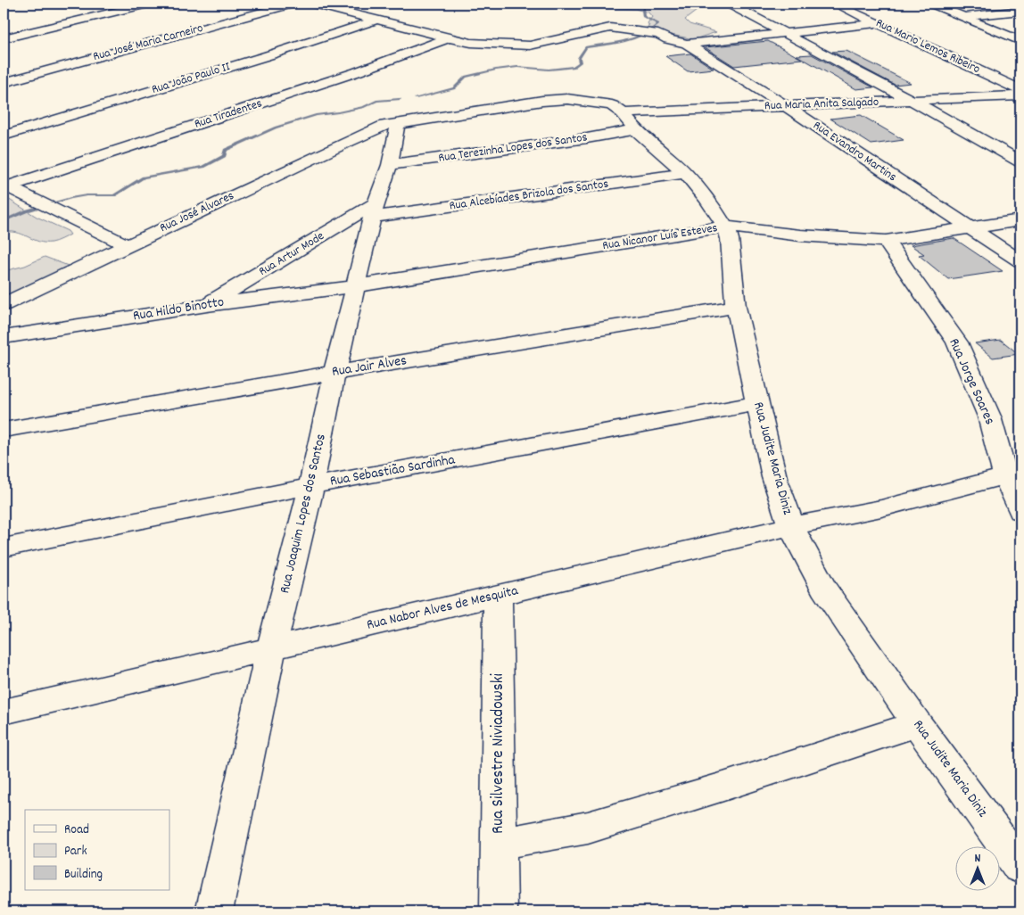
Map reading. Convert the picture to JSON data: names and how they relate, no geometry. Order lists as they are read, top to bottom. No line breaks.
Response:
{"streets":{"street":["Rua José Maria Carneiro","Rua Mario Lemos Ribeiro","Rua João Paulo II","Rua Maria Anita Salgado","Rua Tiradentes","Rua Terezinha Lopes dos Santos","Rua Evandro Martins","Rua Alcebíades Brizola dos Santos","Rua José Alvares","Rua Nicanor Luís Esteves","Rua Artur Mode","Rua Hildo Binotto","Rua Jair Alves","Rua Jorge Soares","Rua Judite Maria Diniz","Rua Sebastião Sardinha","Rua Joaquim Lopes dos Santos","Rua Nabor Alves de Mesquita","Rua Silvestre Niviadowski"]},"crossings":[["Rua Maria Anita Salgado","Rua Terezinha Lopes dos Santos"],["Rua Maria Anita Salgado","Rua Evandro Martins"],["Rua Maria Anita Salgado","Rua Judite Maria Diniz"],["Rua Terezinha Lopes dos Santos","Rua Judite Maria Diniz"],["Rua Terezinha Lopes dos Santos","Rua Joaquim Lopes dos Santos"],["Rua Evandro Martins","Rua Nicanor Luís Esteves"],["Rua Alcebíades Brizola dos Santos","Rua Artur Mode"],["Rua Alcebíades Brizola dos Santos","Rua Judite Maria Diniz"],["Rua Alcebíades Brizola dos Santos","Rua Joaquim Lopes dos Santos"],["Rua José Alvares","Rua Judite Maria Diniz"],["Rua José Alvares","Rua Joaquim Lopes dos Santos"],["Rua Nicanor Luís Esteves","Rua Hildo Binotto"],["Rua Nicanor Luís Esteves","Rua Jorge Soares"],["Rua Nicanor Luís Esteves","Rua Judite Maria Diniz"],["Rua Nicanor Luís Esteves","Rua Joaquim Lopes dos Santos"],["Rua Artur Mode","Rua Hildo Binotto"],["Rua Artur Mode","Rua Joaquim Lopes dos Santos"],["Rua Hildo Binotto","Rua Joaquim Lopes dos Santos"],["Rua Jair Alves","Rua Judite Maria Diniz"],["Rua Jair Alves","Rua Joaquim Lopes dos Santos"],["Rua Jorge Soares","Rua Nabor Alves de Mesquita"],["Rua Judite Maria Diniz","Rua Sebastião Sardinha"],["Rua Judite Maria Diniz","Rua Nabor Alves de Mesquita"],["Rua Sebastião Sardinha","Rua Joaquim Lopes dos Santos"],["Rua Joaquim Lopes dos Santos","Rua Nabor Alves de Mesquita"],["Rua Nabor Alves de Mesquita","Rua Silvestre Niviadowski"]],"legend":["Road","Park","Building"],"north":"top"}
